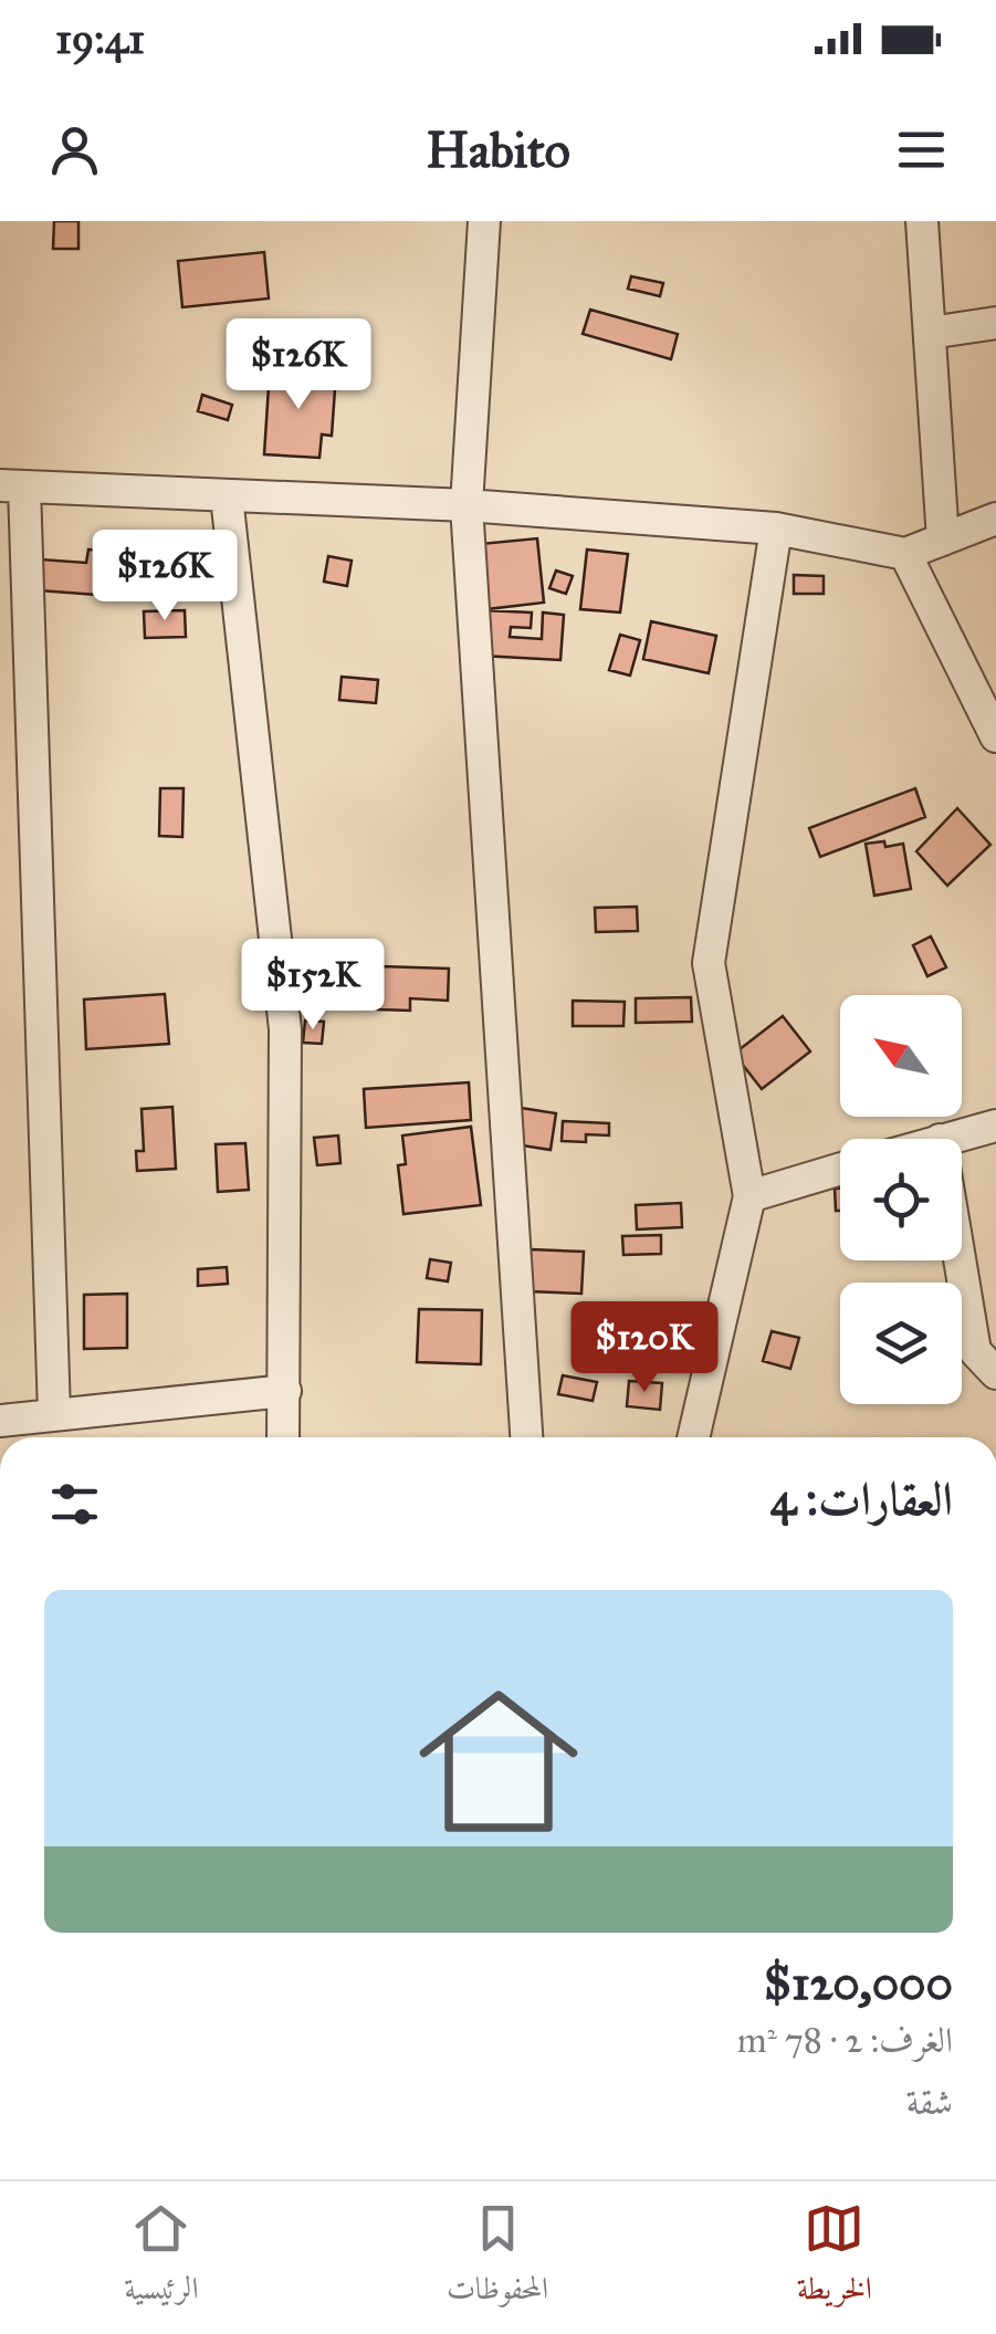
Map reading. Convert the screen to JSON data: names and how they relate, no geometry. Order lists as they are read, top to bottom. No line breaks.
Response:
{"north":"top left","page":{"status":"19:41","header":"Habito","price":["$126K","$126K","$152K","$120K"],"heading":"العقارات: 4","list":[{"name":"$120,000","note":"الغرف: 2 · 78 m² · شقة"}],"tabs":["الخريطة","المحفوظات","الرئيسية"]}}
